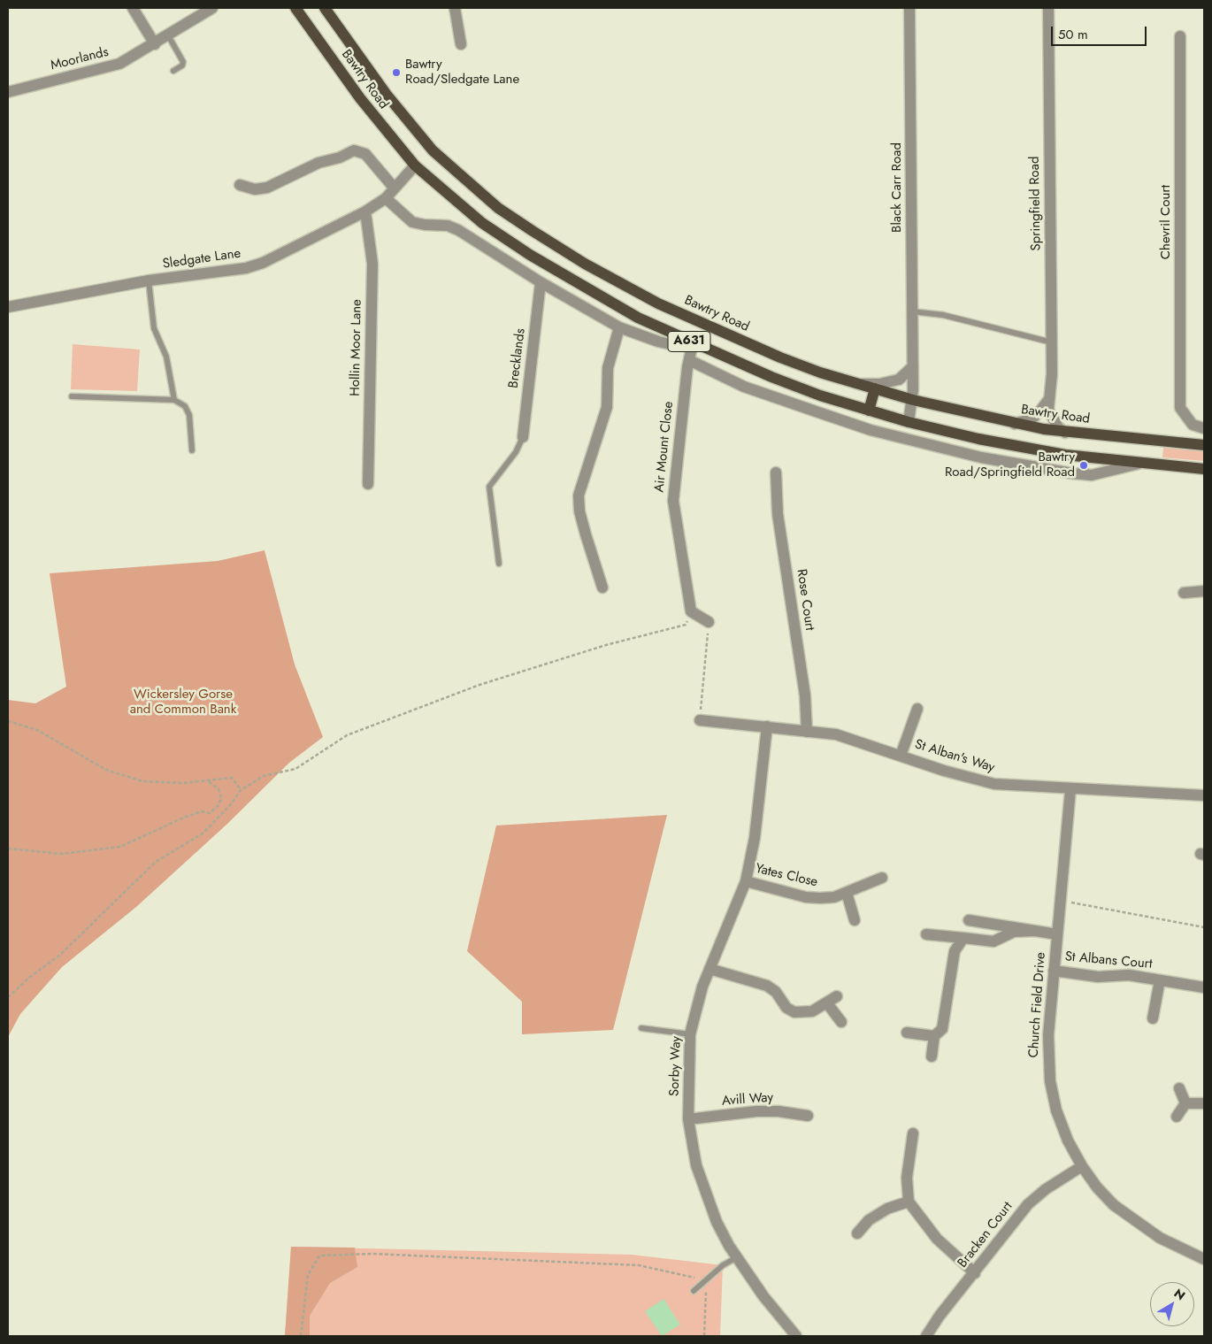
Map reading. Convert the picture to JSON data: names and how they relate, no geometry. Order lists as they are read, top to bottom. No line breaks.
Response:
{"streets":{"main road":["Bawtry Road","A631"],"street":["Moorlands","Black Carr Road","Springfield Road","Chevril Court","Sledgate Lane","Hollin Moor Lane","Brecklands","Air Mount Close","Rose Court","St Alban's Way","Yates Close","St Albans Court","Church Field Drive","Sorby Way","Avill Way","Bracken Court"]},"crossings":[["Bawtry Road","Black Carr Road"],["Bawtry Road","Springfield Road"],["Bawtry Road","Sledgate Lane"],["Bawtry Road","A631"],["Bawtry Road","Brecklands"],["Bawtry Road","Air Mount Close"],["Sledgate Lane","Hollin Moor Lane"],["Rose Court","St Alban's Way"],["St Alban's Way","Church Field Drive"],["St Alban's Way","Sorby Way"],["Yates Close","Sorby Way"],["St Albans Court","Church Field Drive"],["Church Field Drive","Bracken Court"],["Sorby Way","Avill Way"]],"parks":["Wickersley Gorse and Common Bank"],"places":["Bawtry Road/Sledgate Lane","Bawtry Road/Springfield Road"],"scale_bar":"50 m","north":"top right"}
